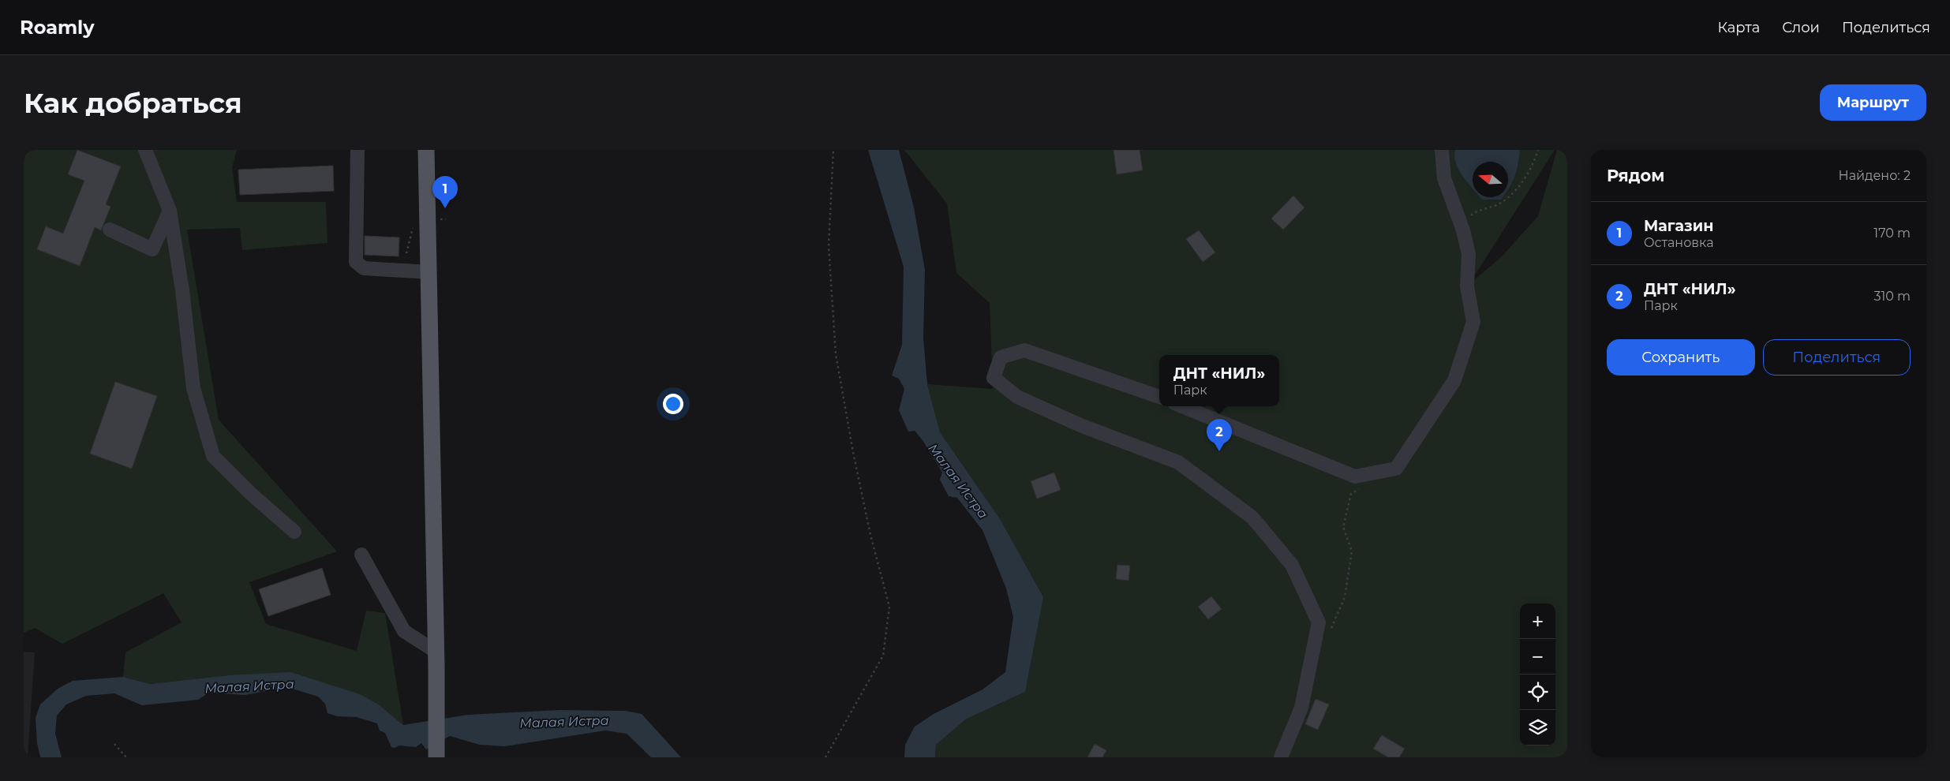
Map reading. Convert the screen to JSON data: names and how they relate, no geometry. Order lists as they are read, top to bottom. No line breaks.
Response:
{"water":["Малая Истра"],"north":"left","page":{"header":"Roamly","nav":["Карта","Слои","Поделиться"],"buttons":["Маршрут",["Сохранить","Поделиться"]],"title":"Как добраться","heading":["Рядом","Найдено: 2"],"pins":["1","2"],"list":[{"mark":"1","name":"Магазин","note":"Остановка","value":"170 m"},{"mark":"2","name":"ДНТ «НИЛ»","note":"Парк","value":"310 m"}],"popup":["ДНТ «НИЛ»","Парк"],"map_buttons":["+","−"]}}
